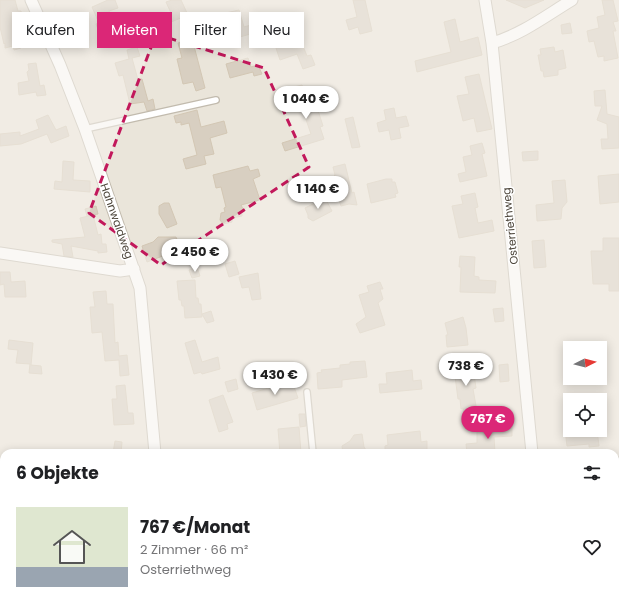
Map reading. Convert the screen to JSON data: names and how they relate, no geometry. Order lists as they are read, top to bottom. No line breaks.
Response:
{"streets":{"street":["Hahnwaldweg","Osterriethweg"]},"north":"right","page":{"chip":["Kaufen","Mieten","Filter","Neu"],"price":["1 040 €","1 140 €","2 450 €","738 €","1 430 €","767 €"],"heading":"6 Objekte","list":[{"name":"767 €/Monat","note":"2 Zimmer · 66 m² · Osterriethweg"}]}}
